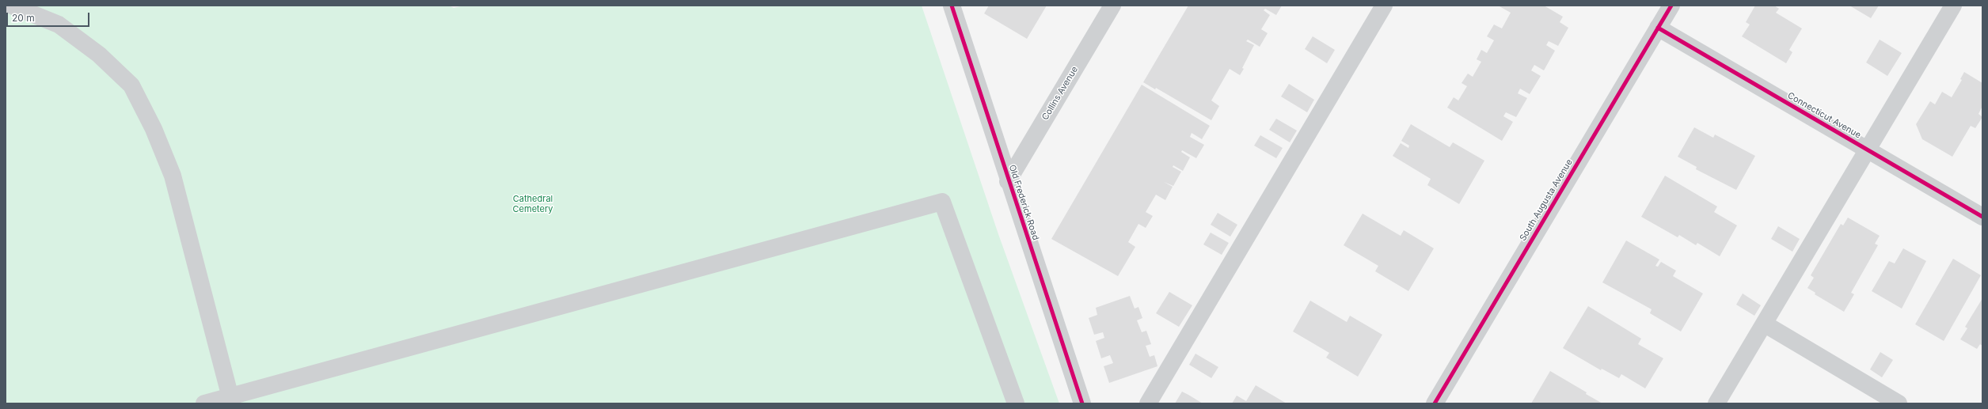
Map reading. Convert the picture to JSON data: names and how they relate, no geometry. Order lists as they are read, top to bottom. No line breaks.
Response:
{"streets":{"street":["Collins Avenue","Connecticut Avenue","South Augusta Avenue","Old Frederick Road"]},"crossings":[["Collins Avenue","Old Frederick Road"],["Connecticut Avenue","South Augusta Avenue"]],"parks":["Cathedral Cemetery"],"scale_bar":"20 m"}
